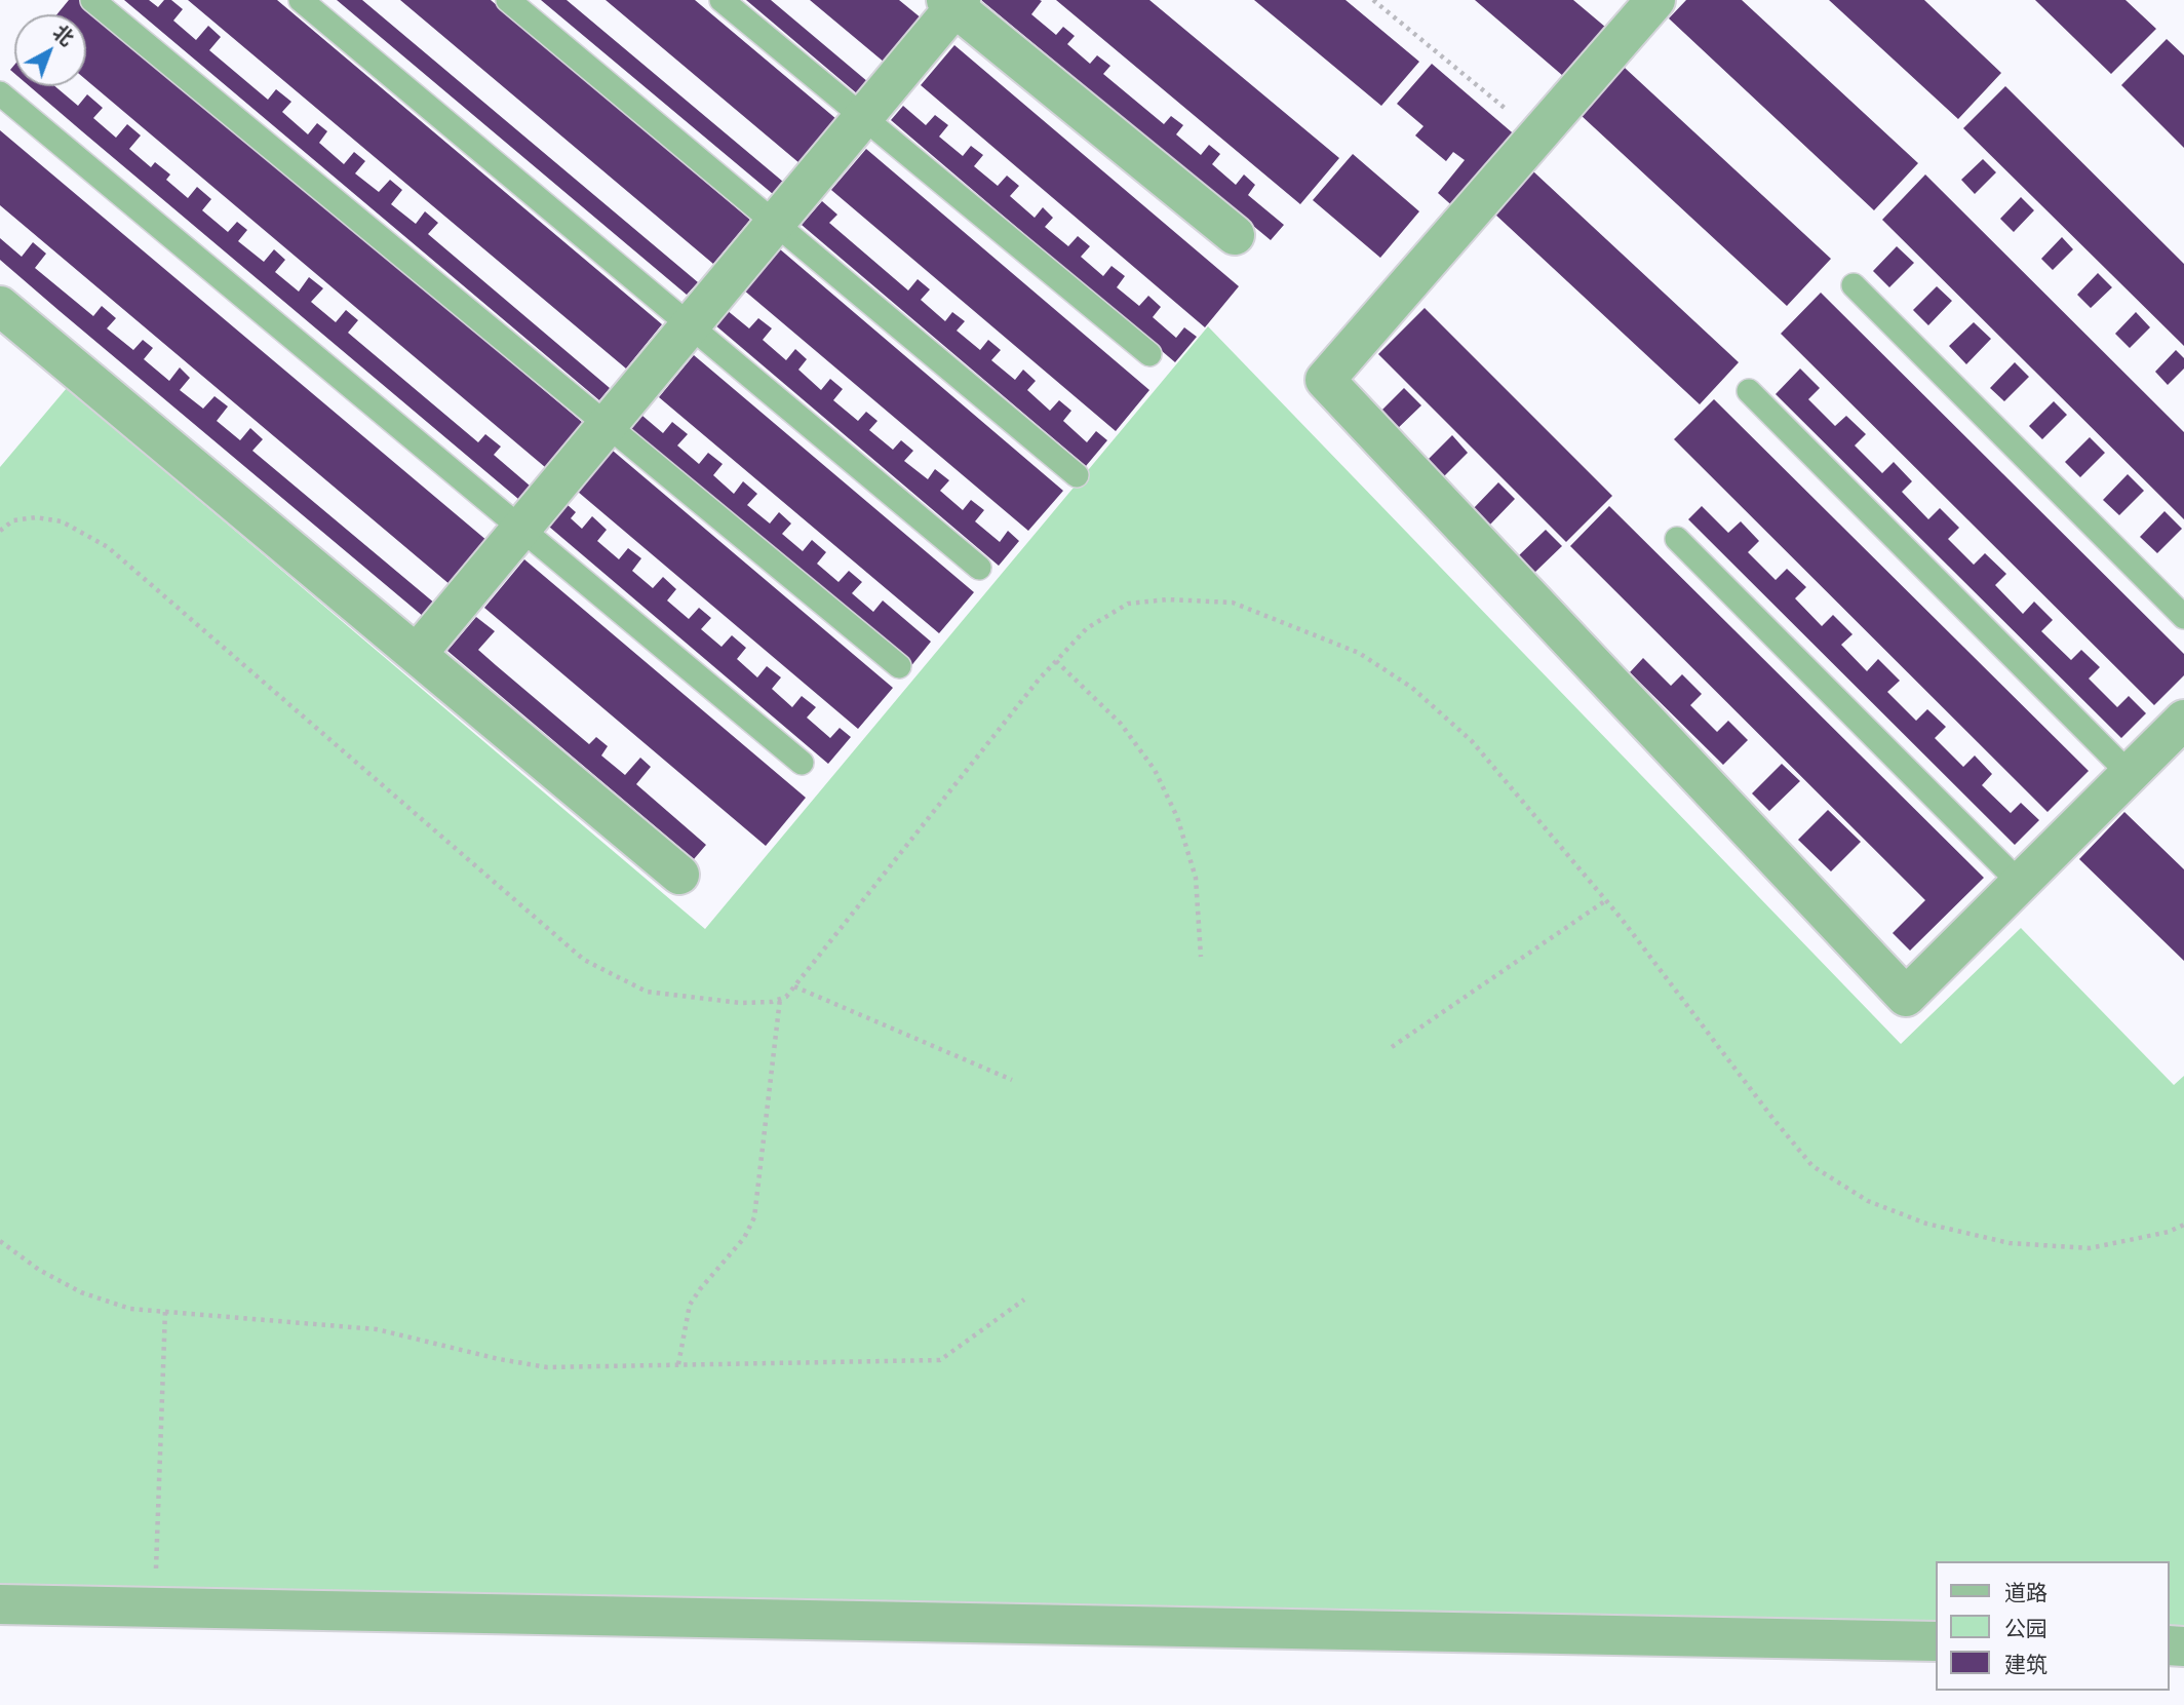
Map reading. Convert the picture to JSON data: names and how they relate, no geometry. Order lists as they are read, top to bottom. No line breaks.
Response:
{"legend":["道路","公园","建筑"],"north":"top right"}
